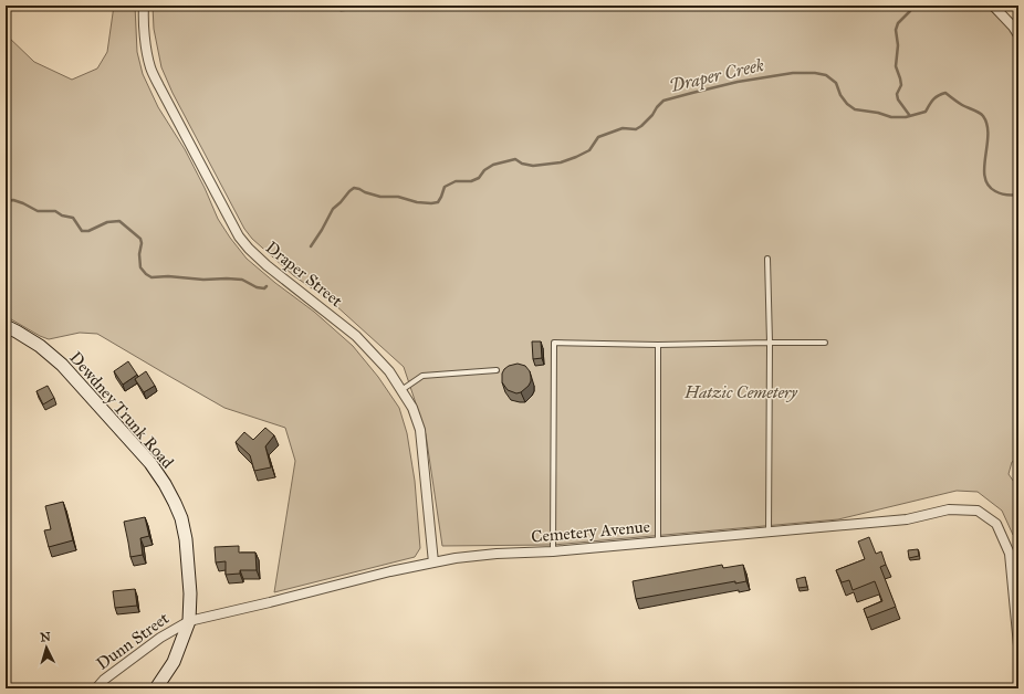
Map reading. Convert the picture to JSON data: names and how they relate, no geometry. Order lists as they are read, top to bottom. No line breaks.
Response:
{"streets":{"main road":["Dewdney Trunk Road"],"street":["Draper Street","Cemetery Avenue","Dunn Street"]},"crossings":[["Draper Street","Cemetery Avenue"],["Dewdney Trunk Road","Cemetery Avenue"],["Dewdney Trunk Road","Dunn Street"],["Cemetery Avenue","Dunn Street"]],"water":["Draper Creek"],"parks":["Hatzic Cemetery"],"north":"top"}
